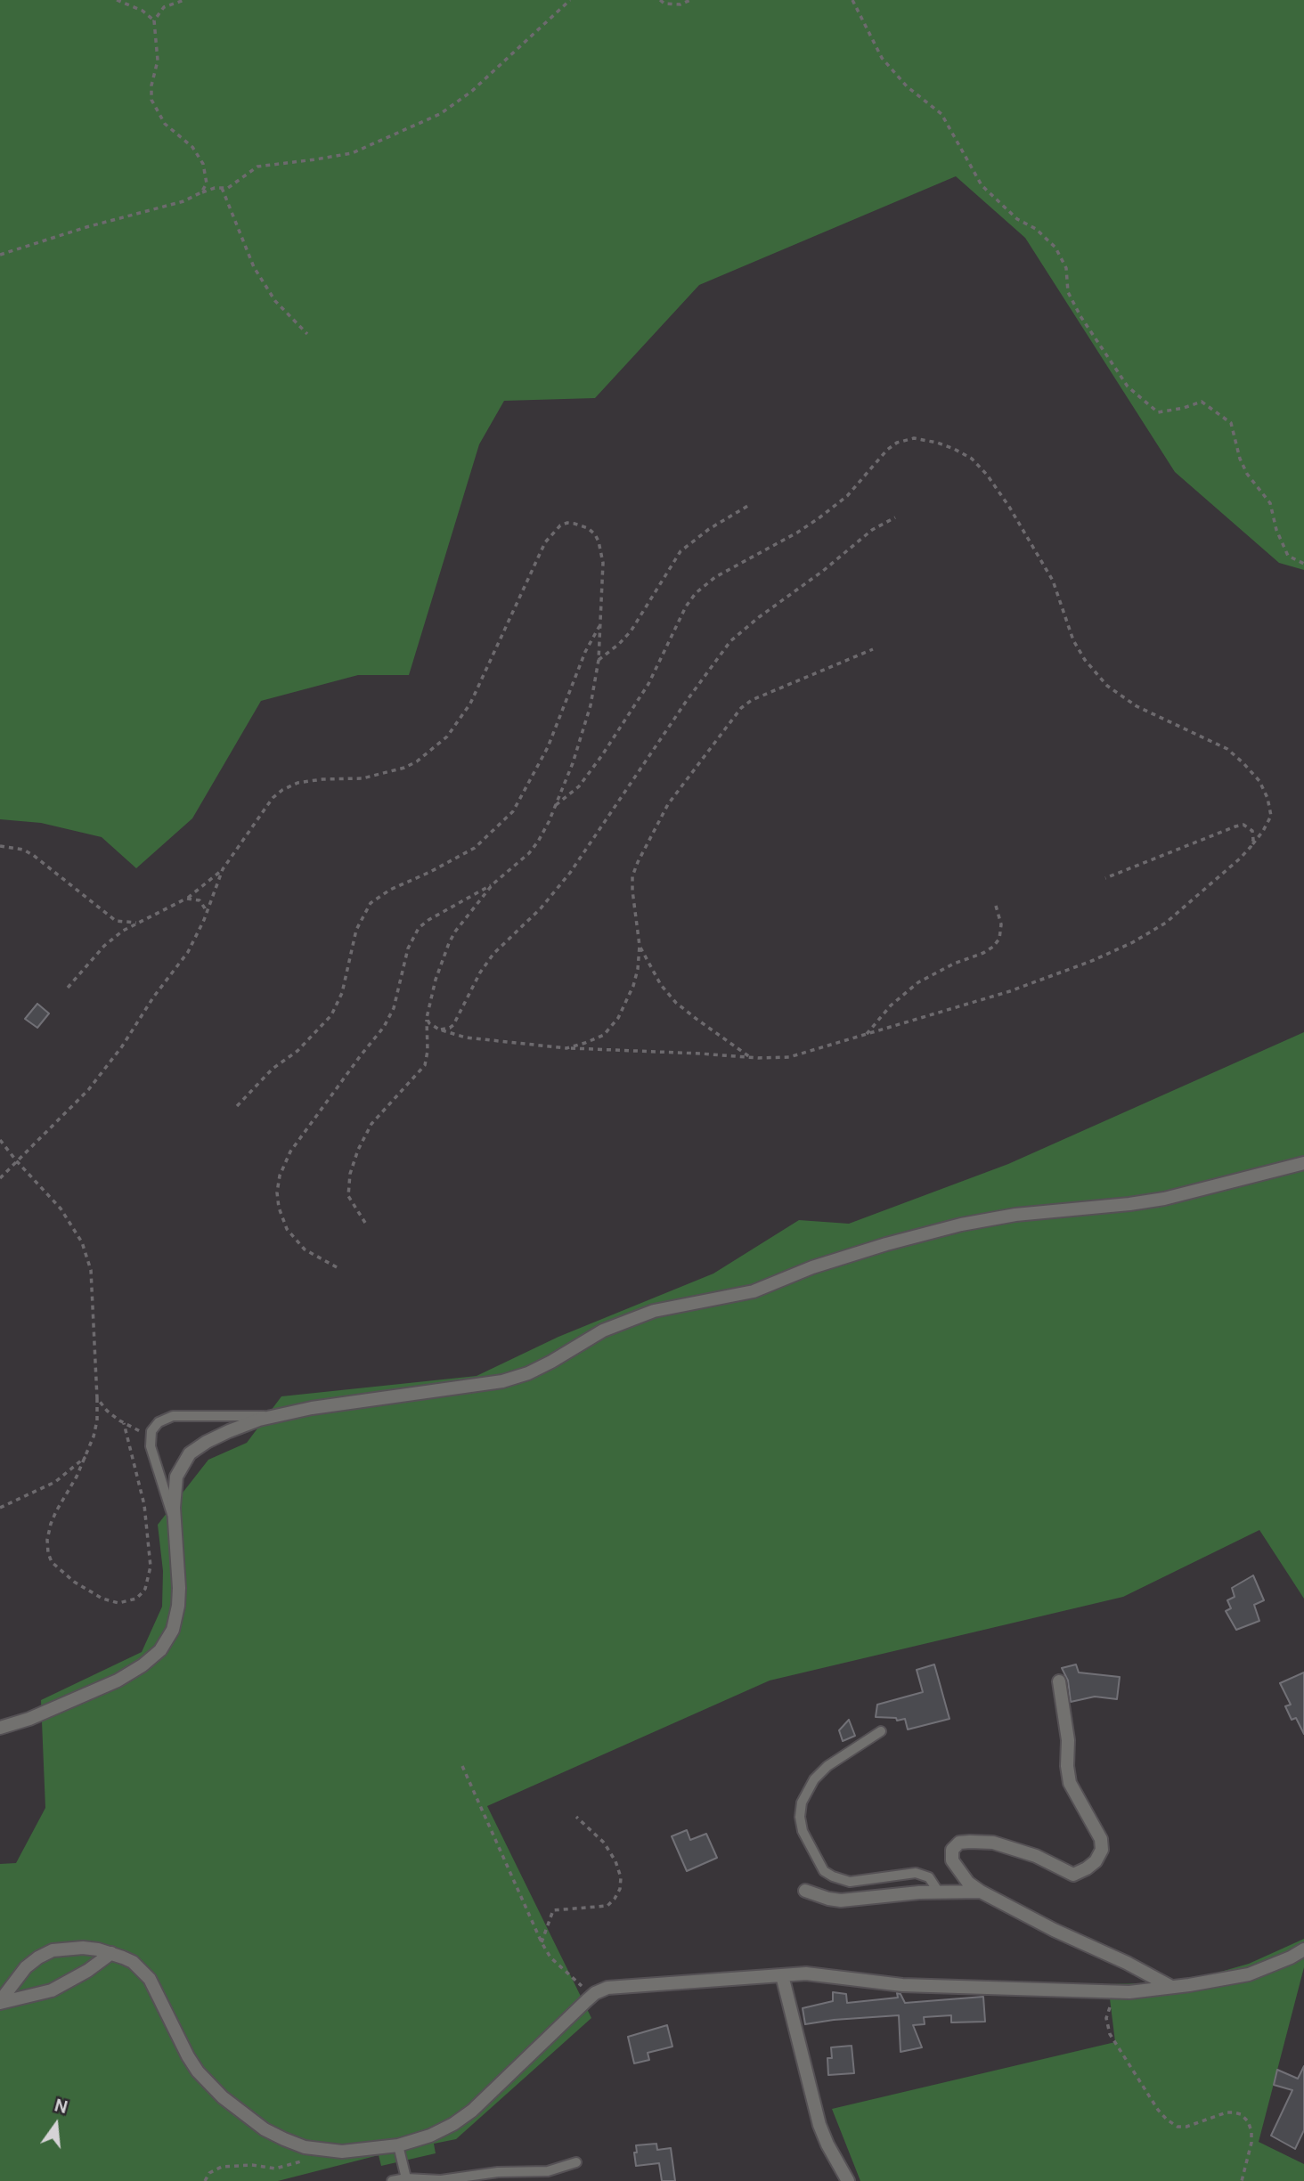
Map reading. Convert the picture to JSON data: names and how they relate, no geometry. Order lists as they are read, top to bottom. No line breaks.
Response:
{"north":"top"}
